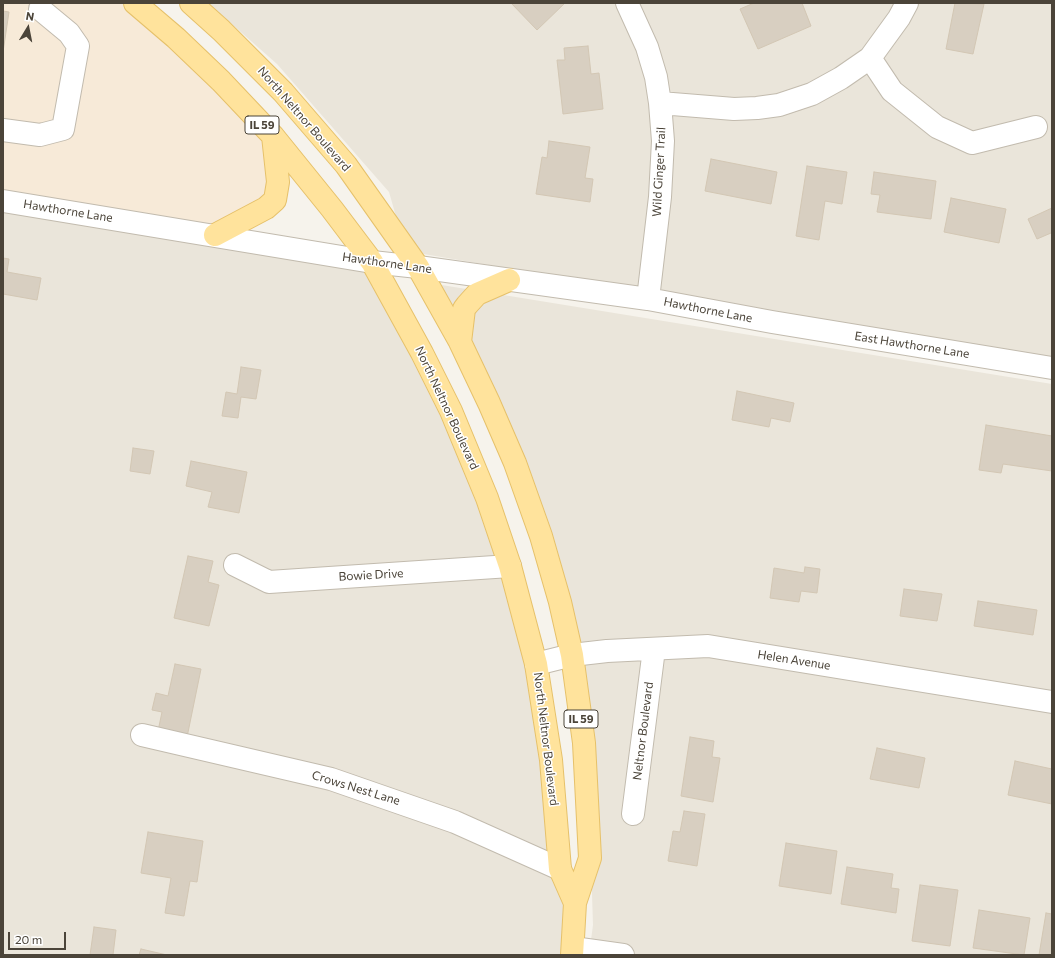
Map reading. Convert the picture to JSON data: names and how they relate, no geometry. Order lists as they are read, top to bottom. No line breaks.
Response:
{"streets":{"main road":["North Neltnor Boulevard","IL 59"],"street":["Wild Ginger Trail","Hawthorne Lane","East Hawthorne Lane","Bowie Drive","Helen Avenue","Neltnor Boulevard","Crows Nest Lane"]},"crossings":[["North Neltnor Boulevard","Hawthorne Lane"],["North Neltnor Boulevard","Bowie Drive"],["North Neltnor Boulevard","Helen Avenue"],["North Neltnor Boulevard","Crows Nest Lane"],["Wild Ginger Trail","Hawthorne Lane"],["Hawthorne Lane","East Hawthorne Lane"],["Helen Avenue","Neltnor Boulevard"]],"scale_bar":"20 m","north":"top"}
